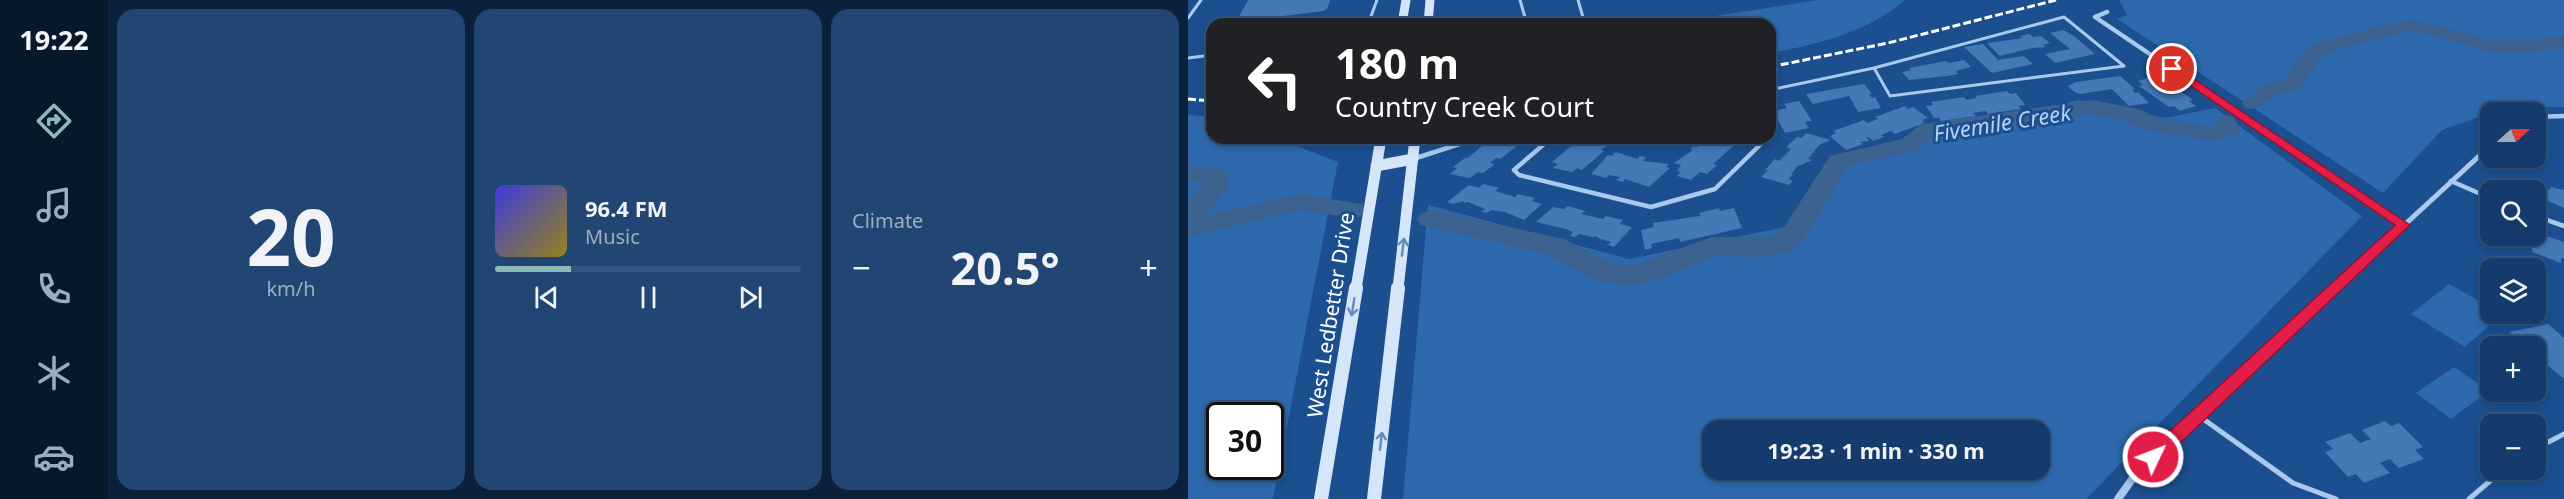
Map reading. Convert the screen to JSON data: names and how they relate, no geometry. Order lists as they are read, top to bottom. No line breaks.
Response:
{"streets":{"main road":["West Ledbetter Drive"]},"water":["Fivemile Creek"],"north":"right","page":{"tabs":"19:22","tile":[["20","km/h"],"Climate"],"turn":["180 m","Country Creek Court"],"map_buttons":["+","−"],"song":["96.4 FM","Music"],"heat":["−","20.5°","+"],"limit":"30","trip":"19:23 · 1 min · 330 m"}}
